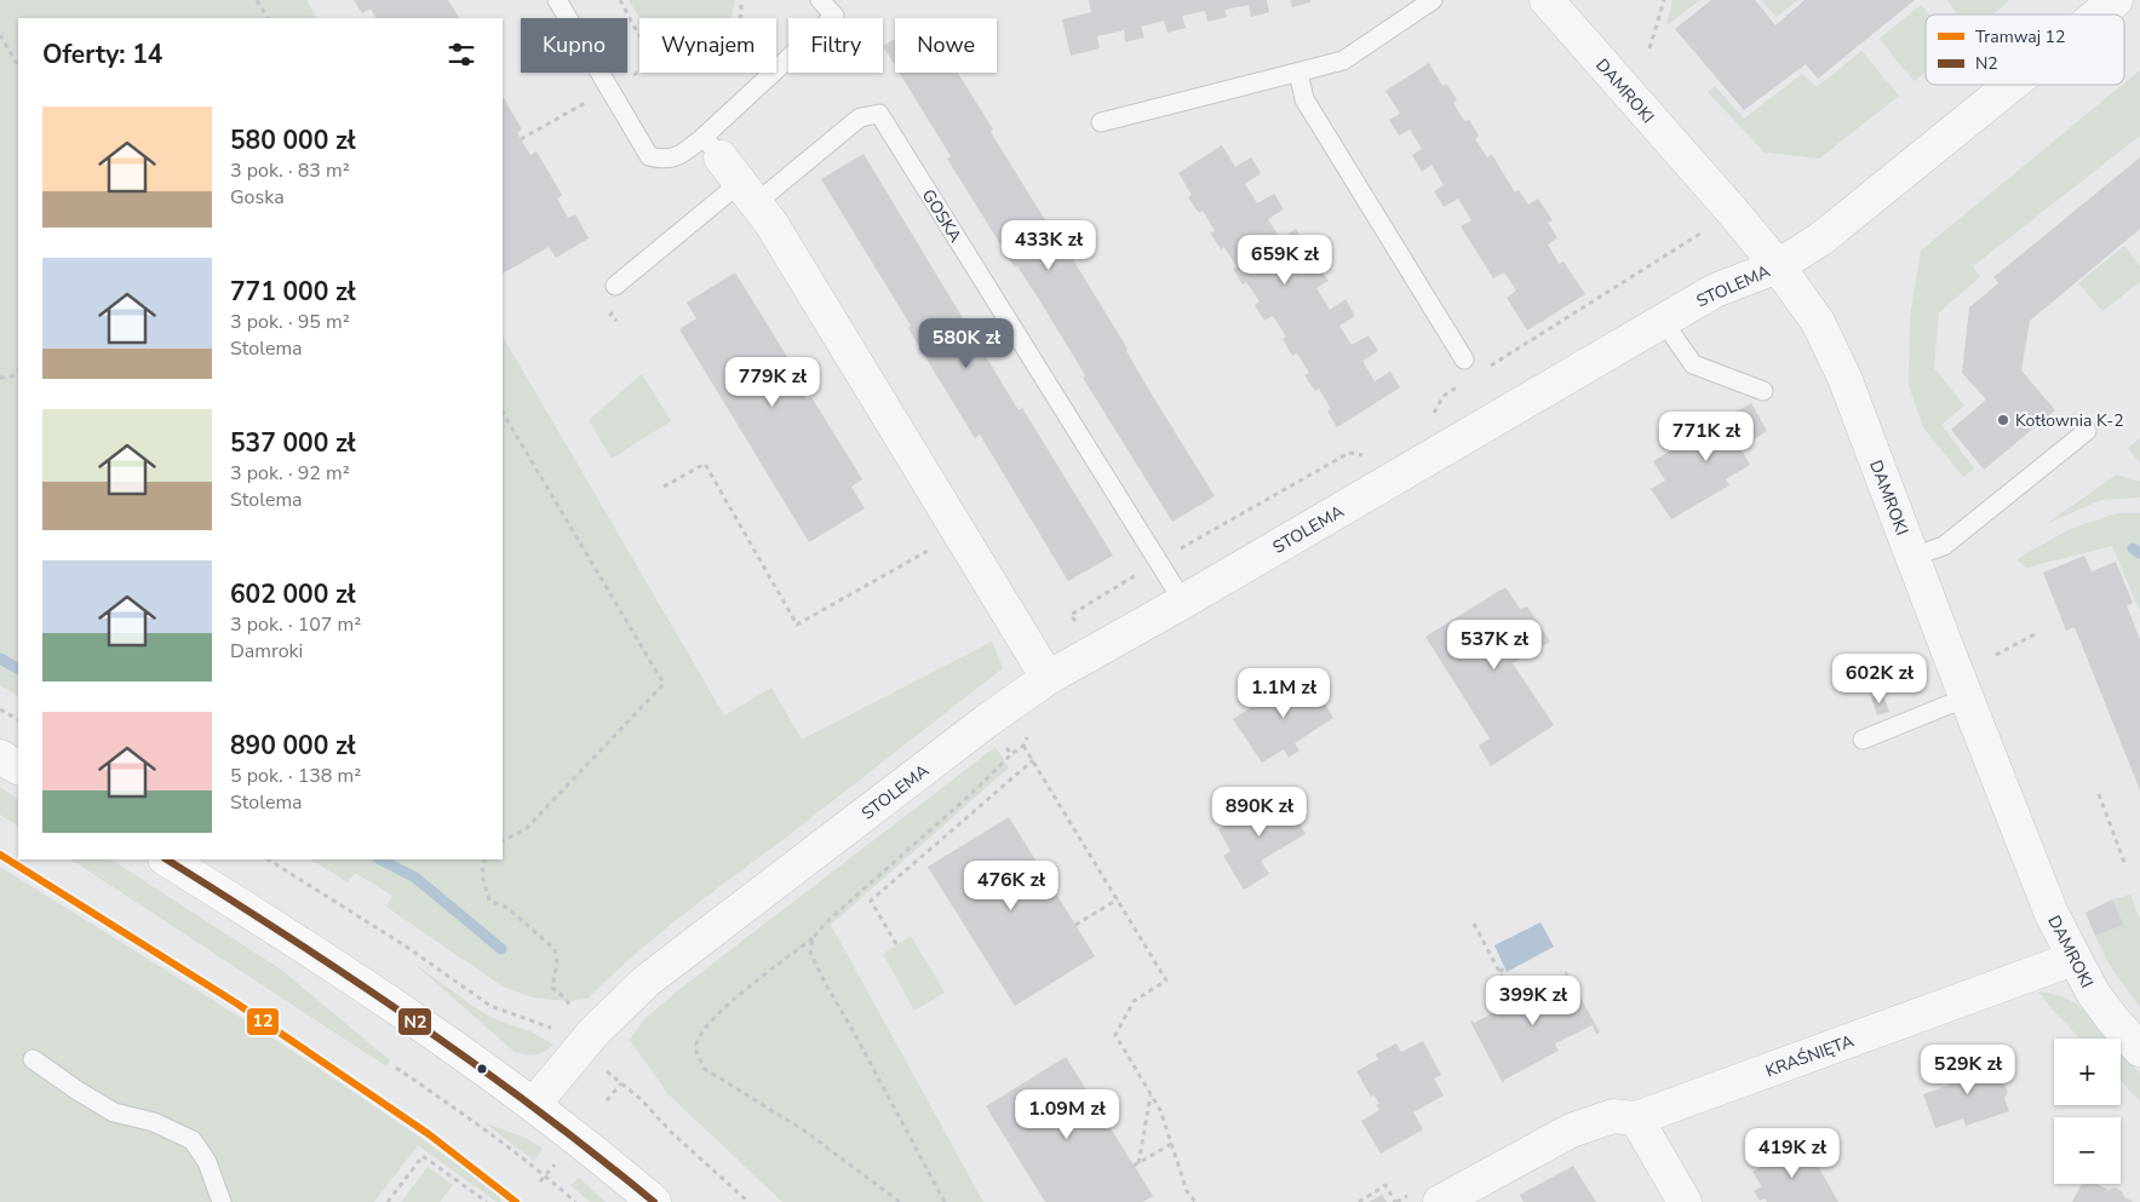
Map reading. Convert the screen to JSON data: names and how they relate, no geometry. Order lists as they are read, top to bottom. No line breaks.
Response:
{"streets":{"street":["DAMROKI","STOLEMA","KRAŚNIĘTA"],"lane":["GOSKA"]},"crossings":[["DAMROKI","STOLEMA"],["DAMROKI","KRAŚNIĘTA"],["GOSKA","STOLEMA"]],"places":["Kotłownia K-2"],"lines":["tram line 12","transit line N2"],"legend":["Tramwaj 12","N2"],"page":{"chip":["Kupno","Wynajem","Filtry","Nowe"],"heading":"Oferty: 14","list":[{"name":"580 000 zł","note":"3 pok. · 83 m² · Goska"},{"name":"771 000 zł","note":"3 pok. · 95 m² · Stolema"},{"name":"537 000 zł","note":"3 pok. · 92 m² · Stolema"},{"name":"602 000 zł","note":"3 pok. · 107 m² · Damroki"},{"name":"890 000 zł","note":"5 pok. · 138 m² · Stolema"}],"price":["433K zł","659K zł","580K zł","779K zł","771K zł","537K zł","602K zł","1.1M zł","890K zł","476K zł","399K zł","529K zł","1.09M zł","419K zł"],"map_buttons":["+","−"]}}
